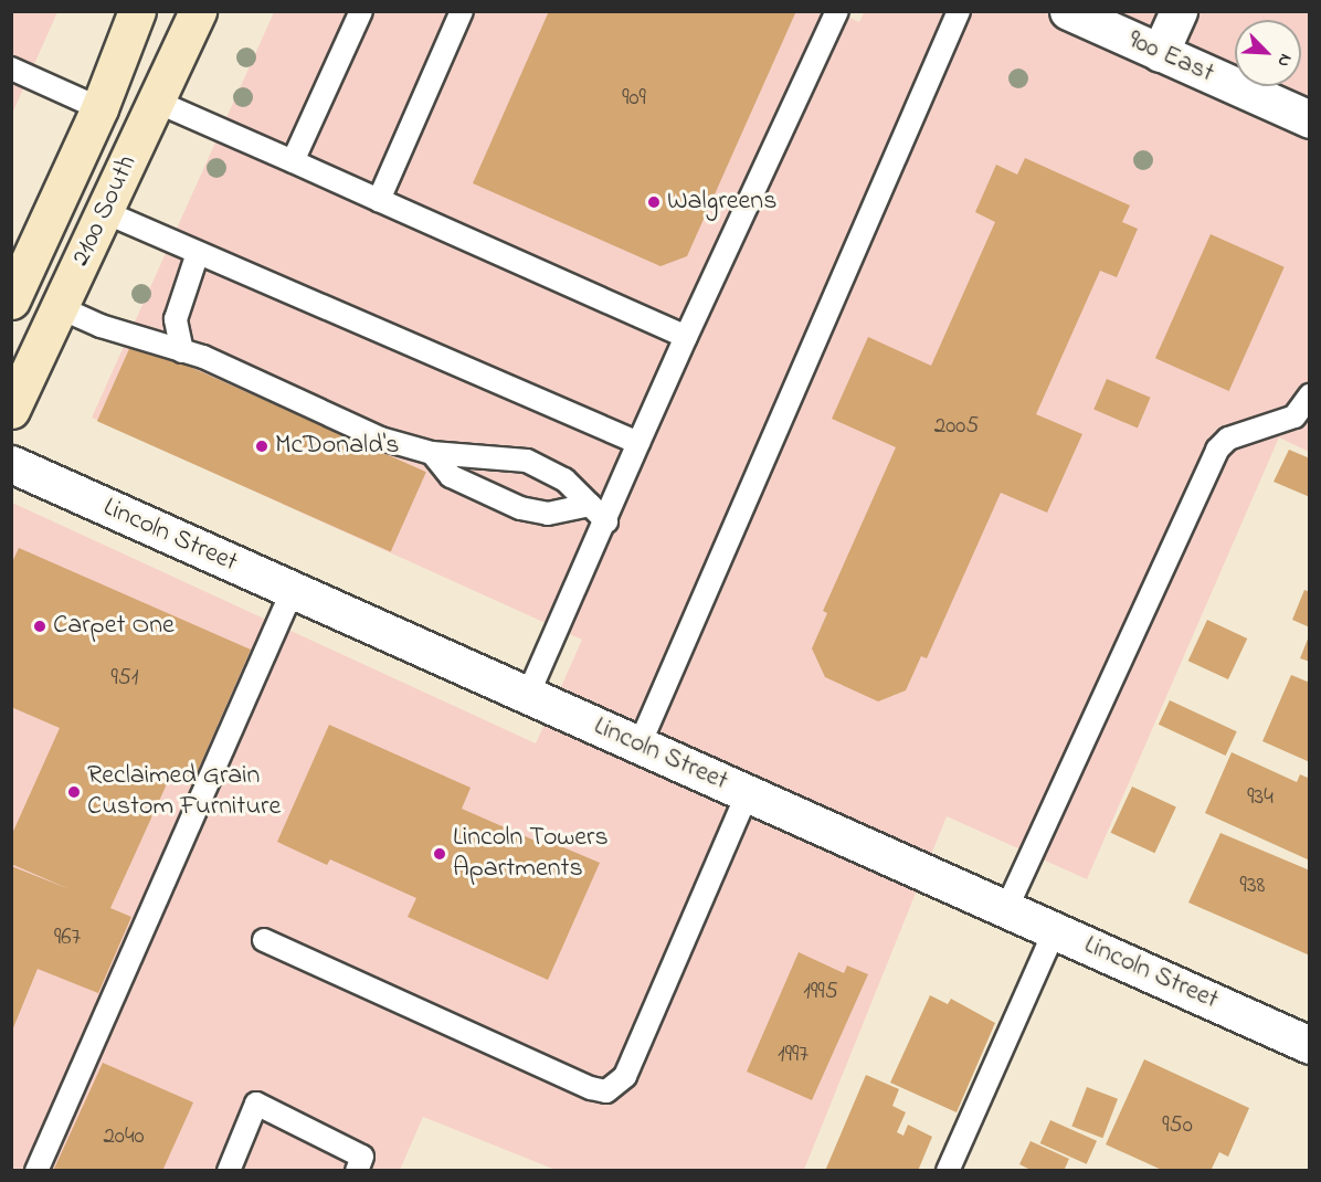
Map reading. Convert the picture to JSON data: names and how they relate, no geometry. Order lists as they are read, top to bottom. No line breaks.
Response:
{"streets":{"main road":["2100 South"],"street":["900 East","Lincoln Street"]},"places":["Walgreens","McDonald's","Carpet One","Reclaimed Grain Custom Furniture","Lincoln Towers Apartments"],"house_numbers":["909","2005","951","934","938","967","1995","1997","950","2040"],"north":"bottom right"}
